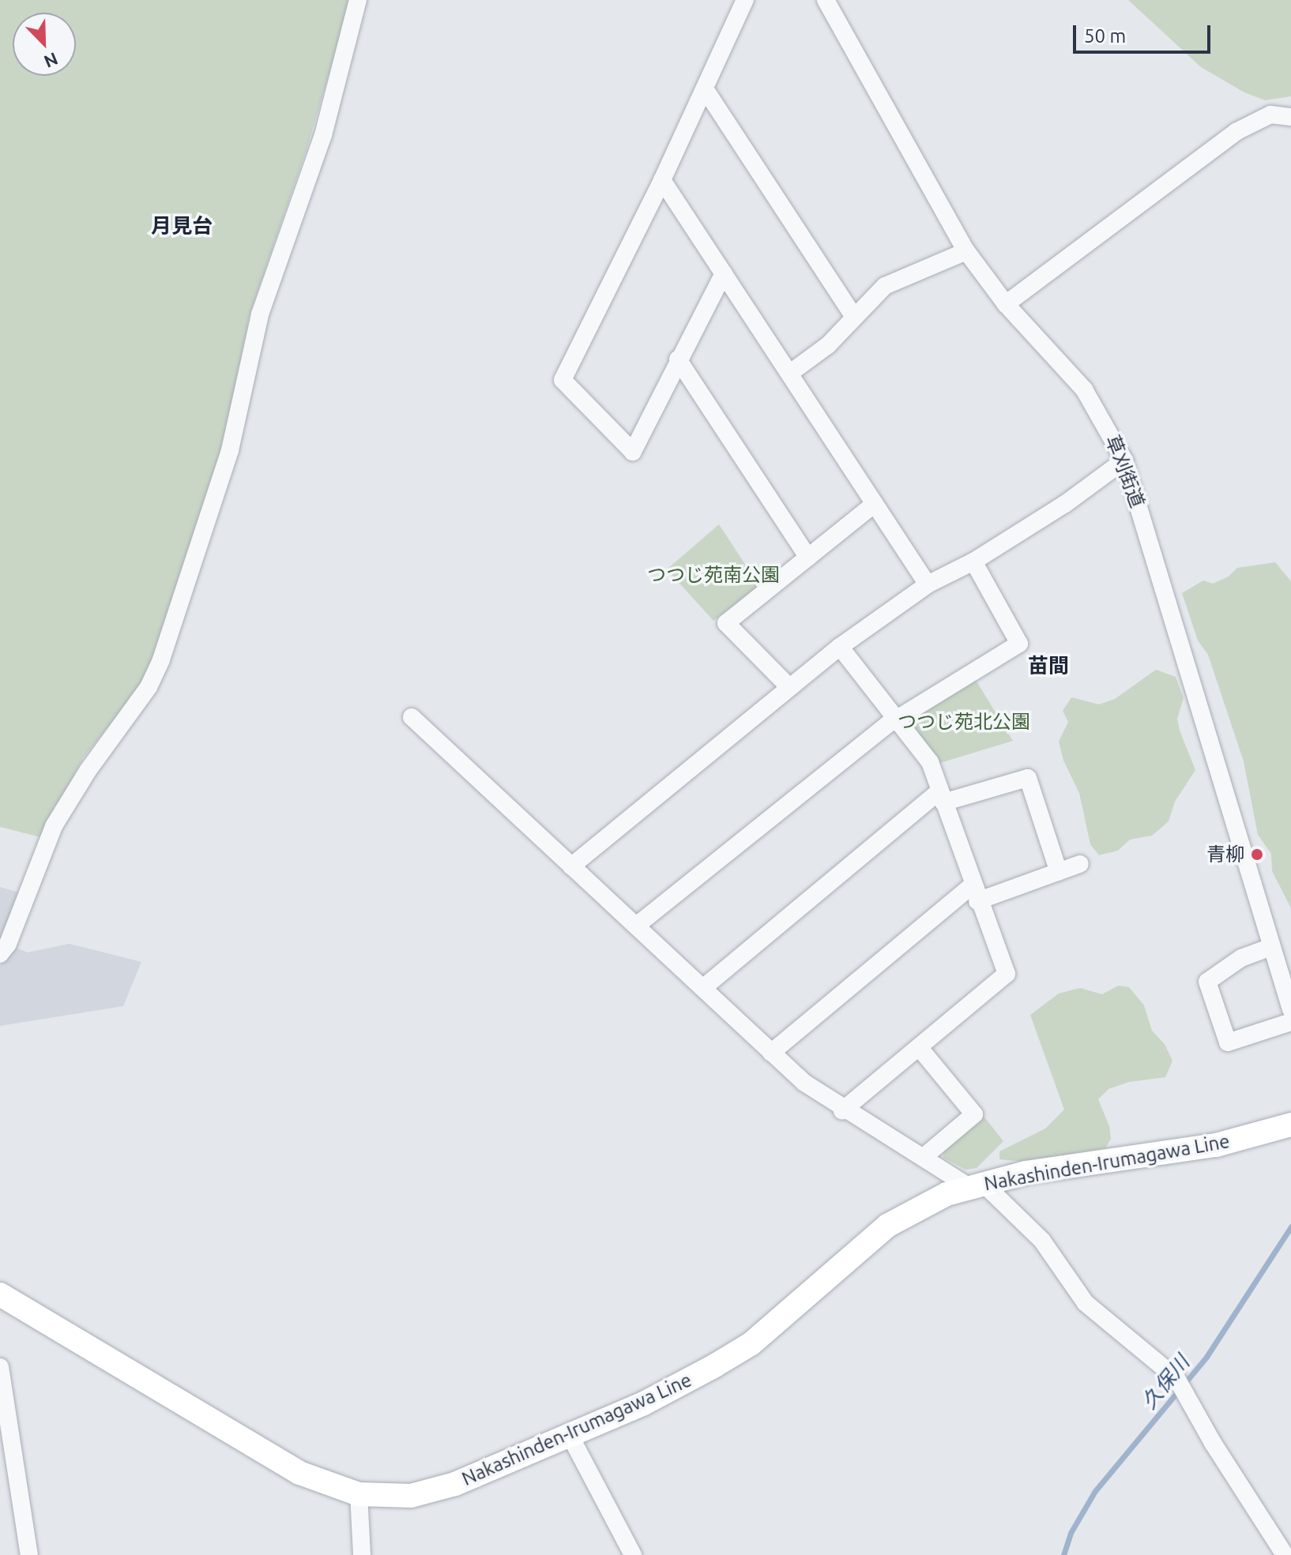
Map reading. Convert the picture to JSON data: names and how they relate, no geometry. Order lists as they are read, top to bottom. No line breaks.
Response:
{"streets":{"main road":["Nakashinden-Irumagawa Line"],"street":["草刈街道"]},"districts":["月見台","苗間"],"water":["久保川"],"parks":["つつじ苑南公園","つつじ苑北公園"],"places":["青柳"],"scale_bar":"50 m","north":"bottom right"}
